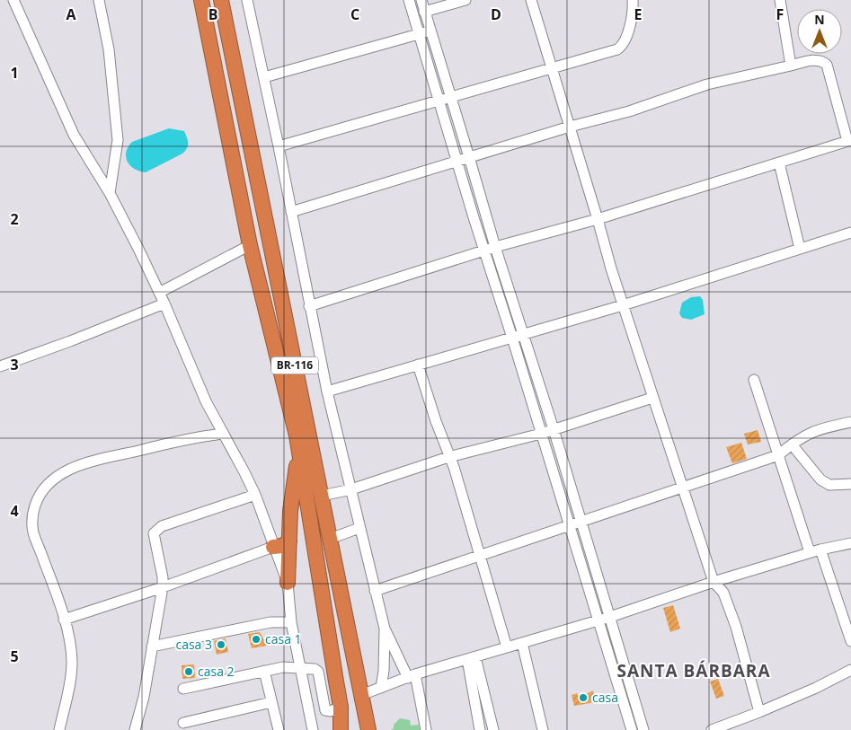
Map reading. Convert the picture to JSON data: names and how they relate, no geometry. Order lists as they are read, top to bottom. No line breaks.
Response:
{"streets":{"highway":["BR-116"]},"districts":["SANTA BÁRBARA"],"places":["casa 1","casa 3","casa 2","casa"],"north":"top","grid":{"columns":["A","B","C","D","E","F"],"rows":["1","2","3","4","5"]}}
